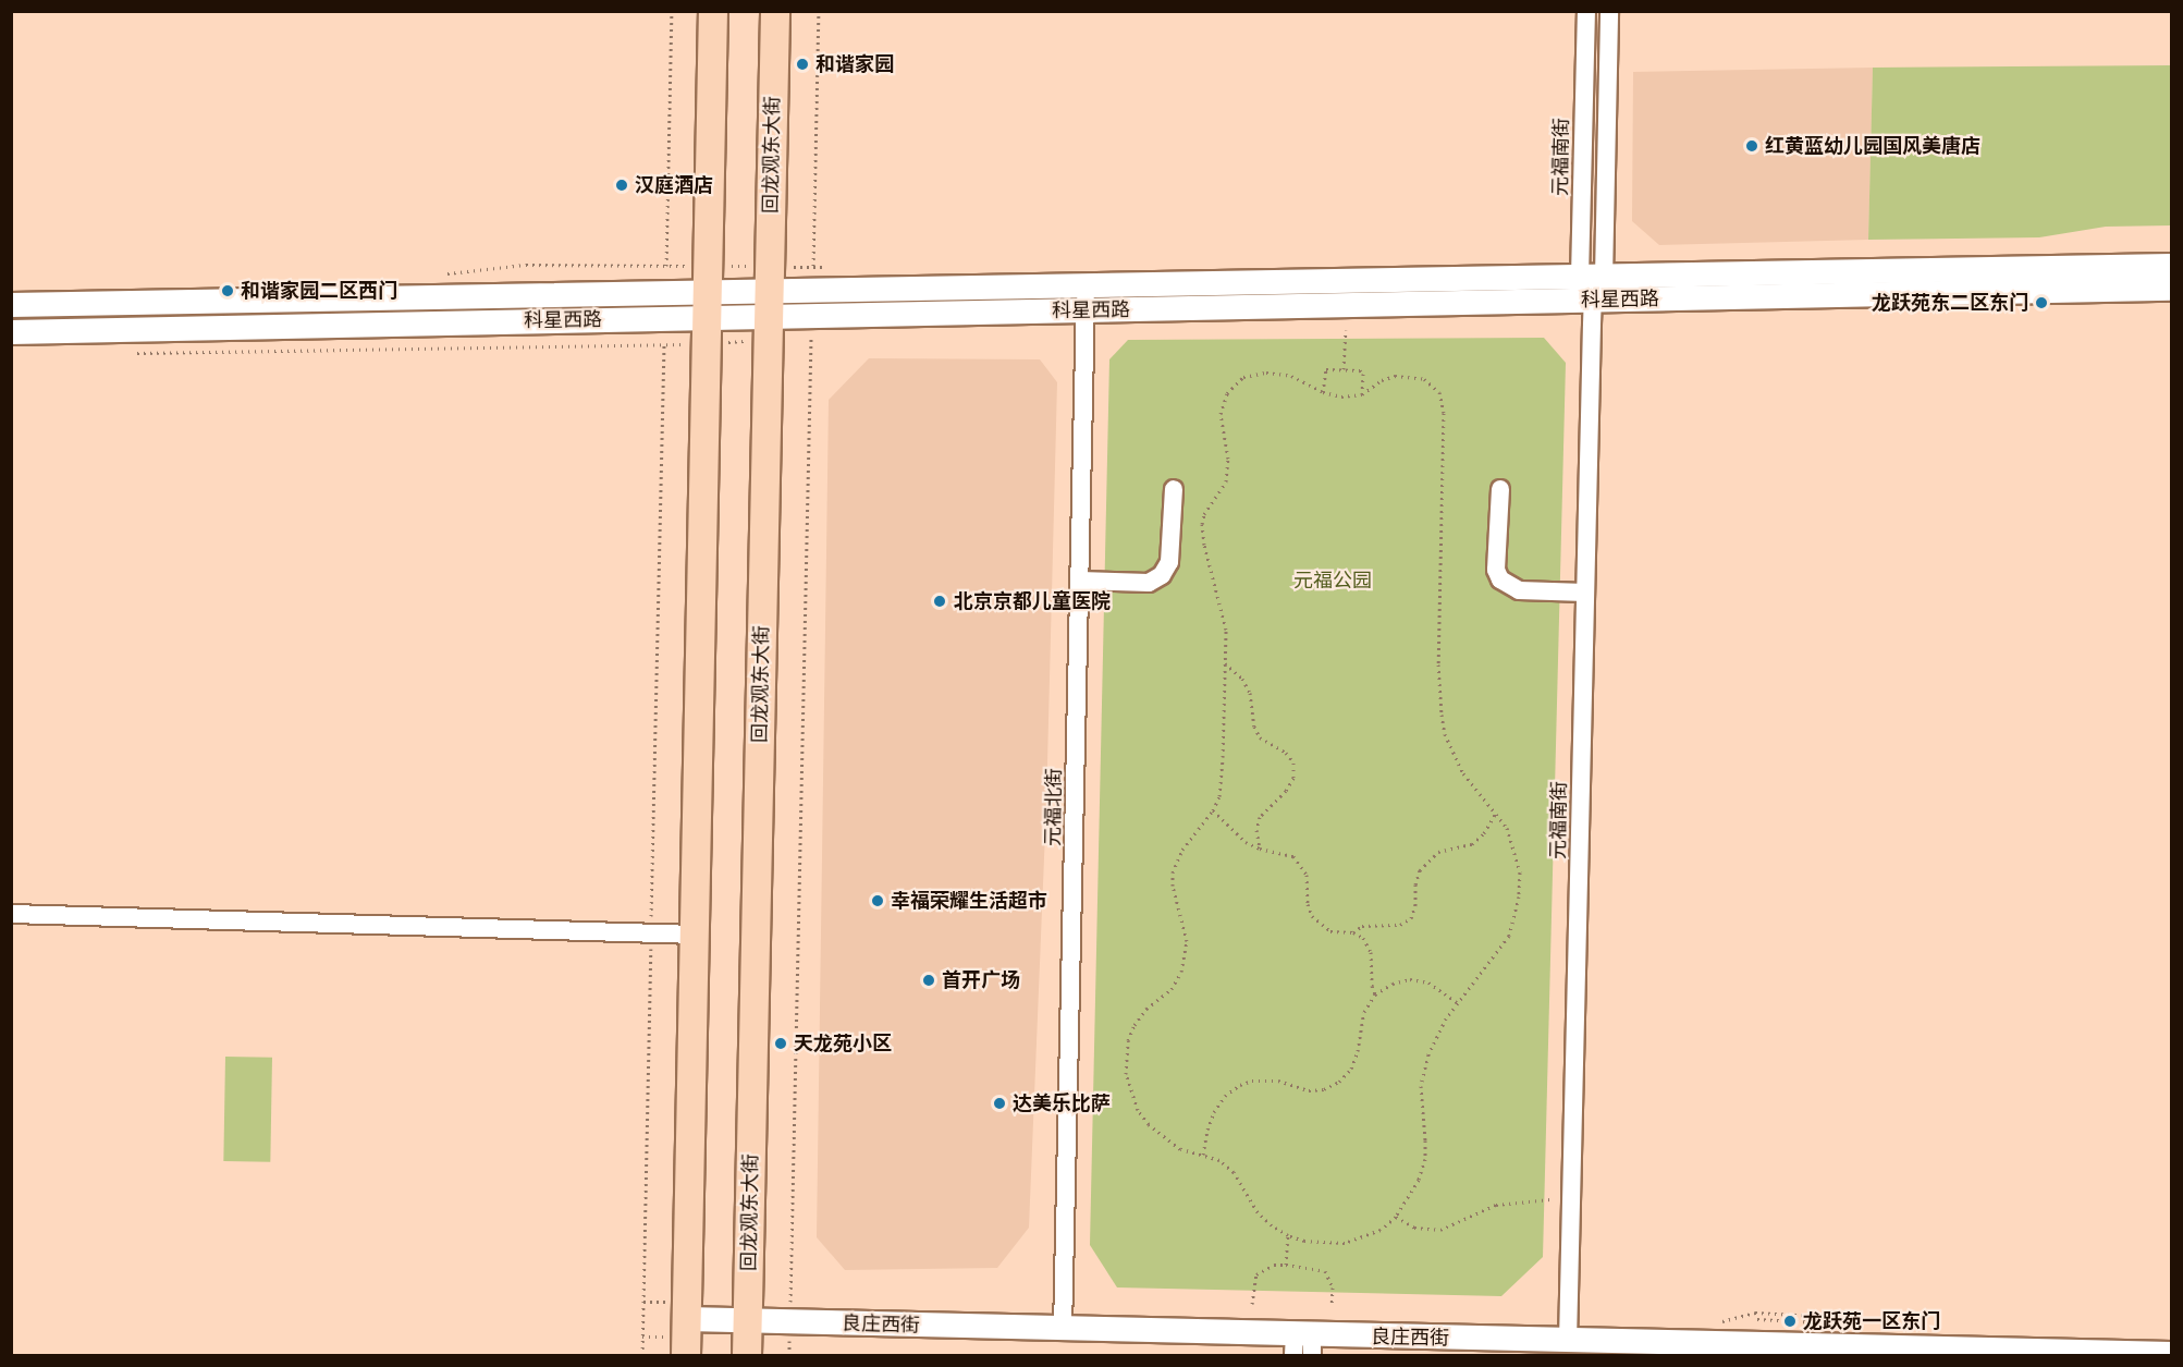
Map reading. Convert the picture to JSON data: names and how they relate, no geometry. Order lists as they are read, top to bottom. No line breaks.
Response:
{"streets":{"main road":["回龙观东大街"],"street":["元福南街","科星西路","元福北街","良庄西街"]},"crossings":[["回龙观东大街","科星西路"],["回龙观东大街","良庄西街"],["元福南街","科星西路"],["元福南街","良庄西街"],["科星西路","元福北街"],["元福北街","良庄西街"]],"parks":["元福公园"],"places":["和谐家园","红黄蓝幼儿园国风美唐店","汉庭酒店","和谐家园二区西门","龙跃苑东二区东门","北京京都儿童医院","幸福荣耀生活超市","首开广场","天龙苑小区","达美乐比萨","龙跃苑一区东门"]}
